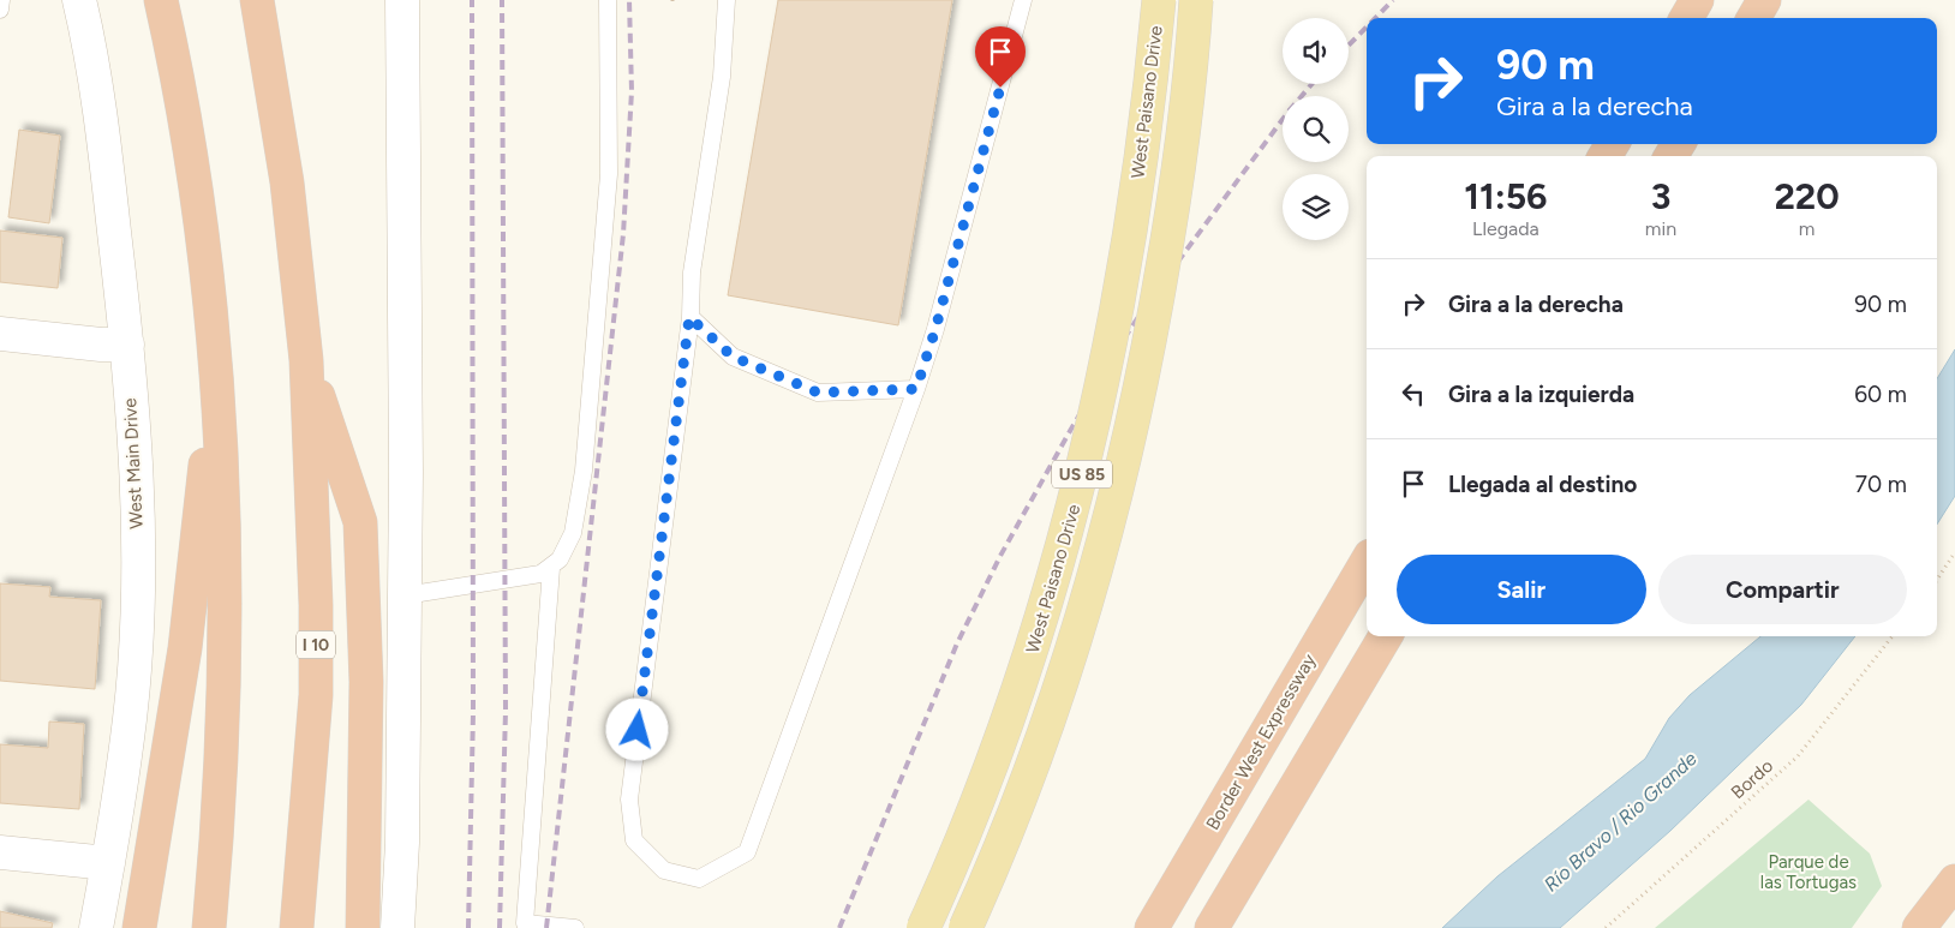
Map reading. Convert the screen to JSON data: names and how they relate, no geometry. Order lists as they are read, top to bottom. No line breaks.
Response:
{"streets":{"highway":["I 10","Border West Expressway"],"main road":["West Paisano Drive","US 85"],"street":["West Main Drive"],"path":["Bordo"]},"water":["Río Bravo / Rio Grande"],"parks":["Parque de las Tortugas"],"page":{"turn":["90 m","Gira a la derecha"],"eta":["11:56","Llegada","3","min","220","m"],"list":[{"name":"Gira a la derecha","value":"90 m"},{"name":"Gira a la izquierda","value":"60 m"},{"name":"Llegada al destino","value":"70 m"}],"buttons":["Salir","Compartir"]}}
